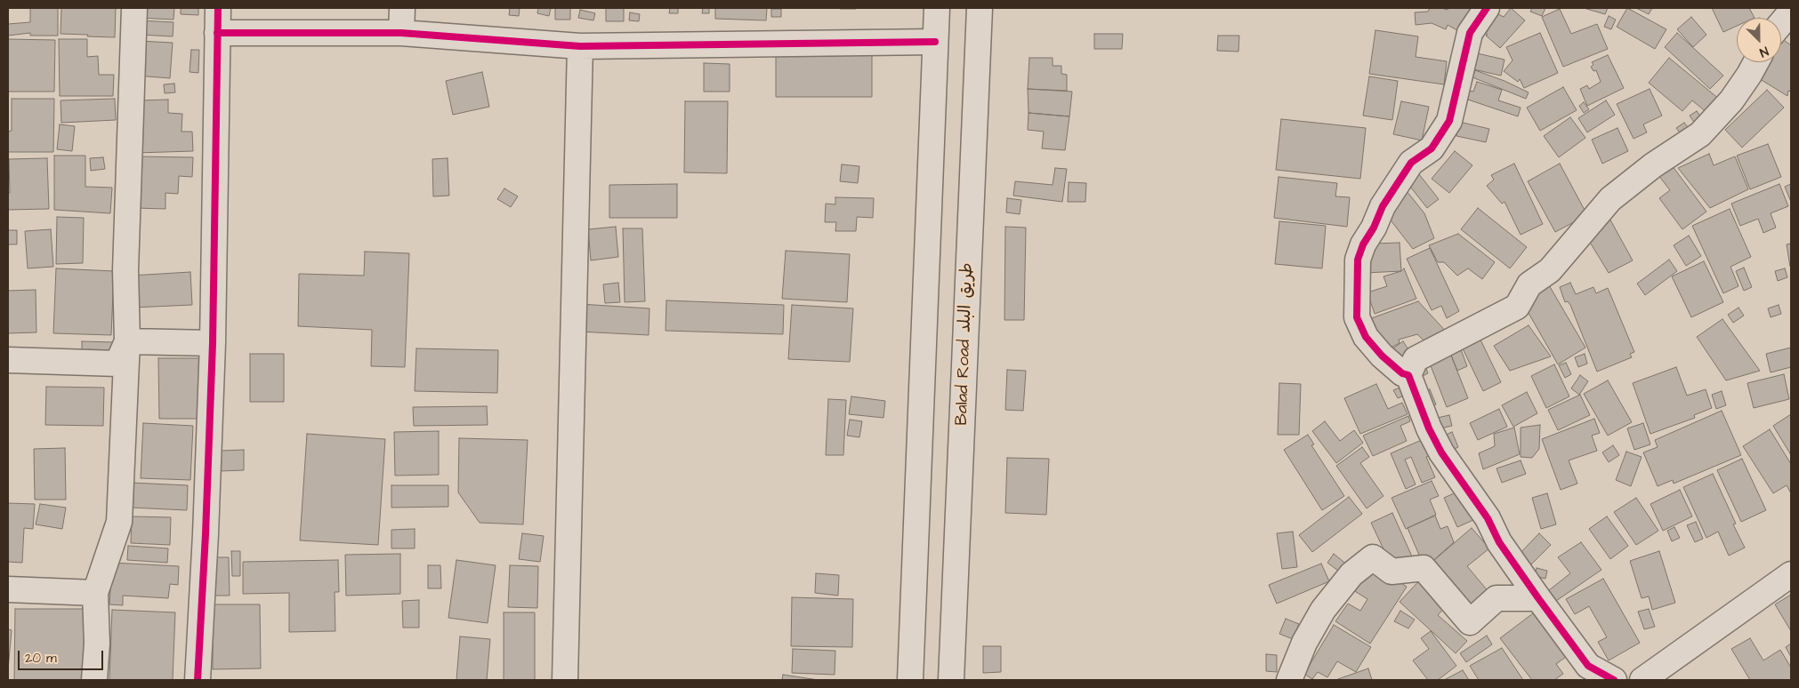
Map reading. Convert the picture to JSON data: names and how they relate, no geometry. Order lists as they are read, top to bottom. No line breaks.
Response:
{"streets":{"main road":["Balad Road طريق البلد"]},"scale_bar":"20 m","north":"bottom right"}
